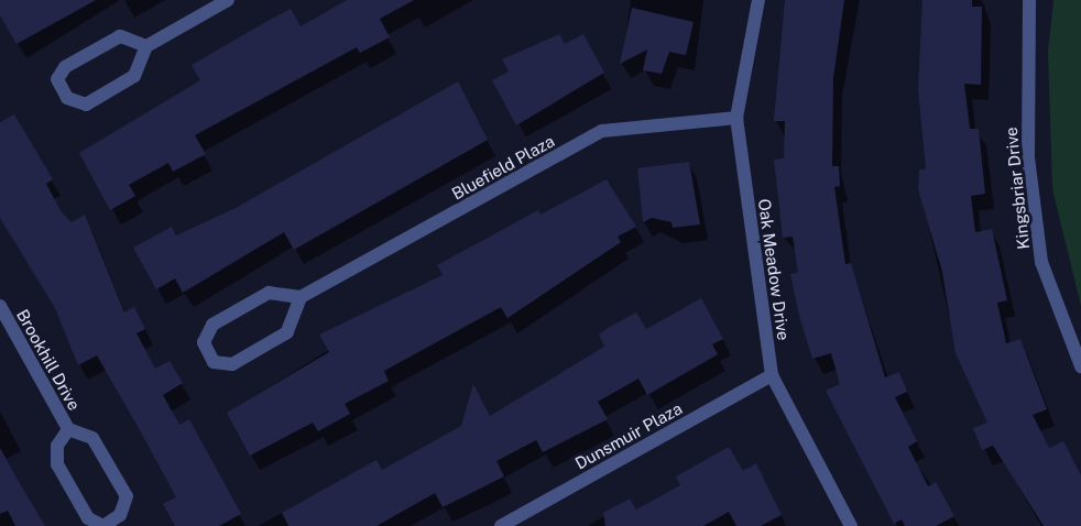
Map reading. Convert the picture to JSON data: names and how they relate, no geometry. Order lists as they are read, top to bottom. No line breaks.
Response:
{"streets":{"street":["Bluefield Plaza","Kingsbriar Drive","Oak Meadow Drive","Brookhill Drive","Dunsmuir Plaza"]},"crossings":[["Bluefield Plaza","Oak Meadow Drive"],["Oak Meadow Drive","Dunsmuir Plaza"]]}
